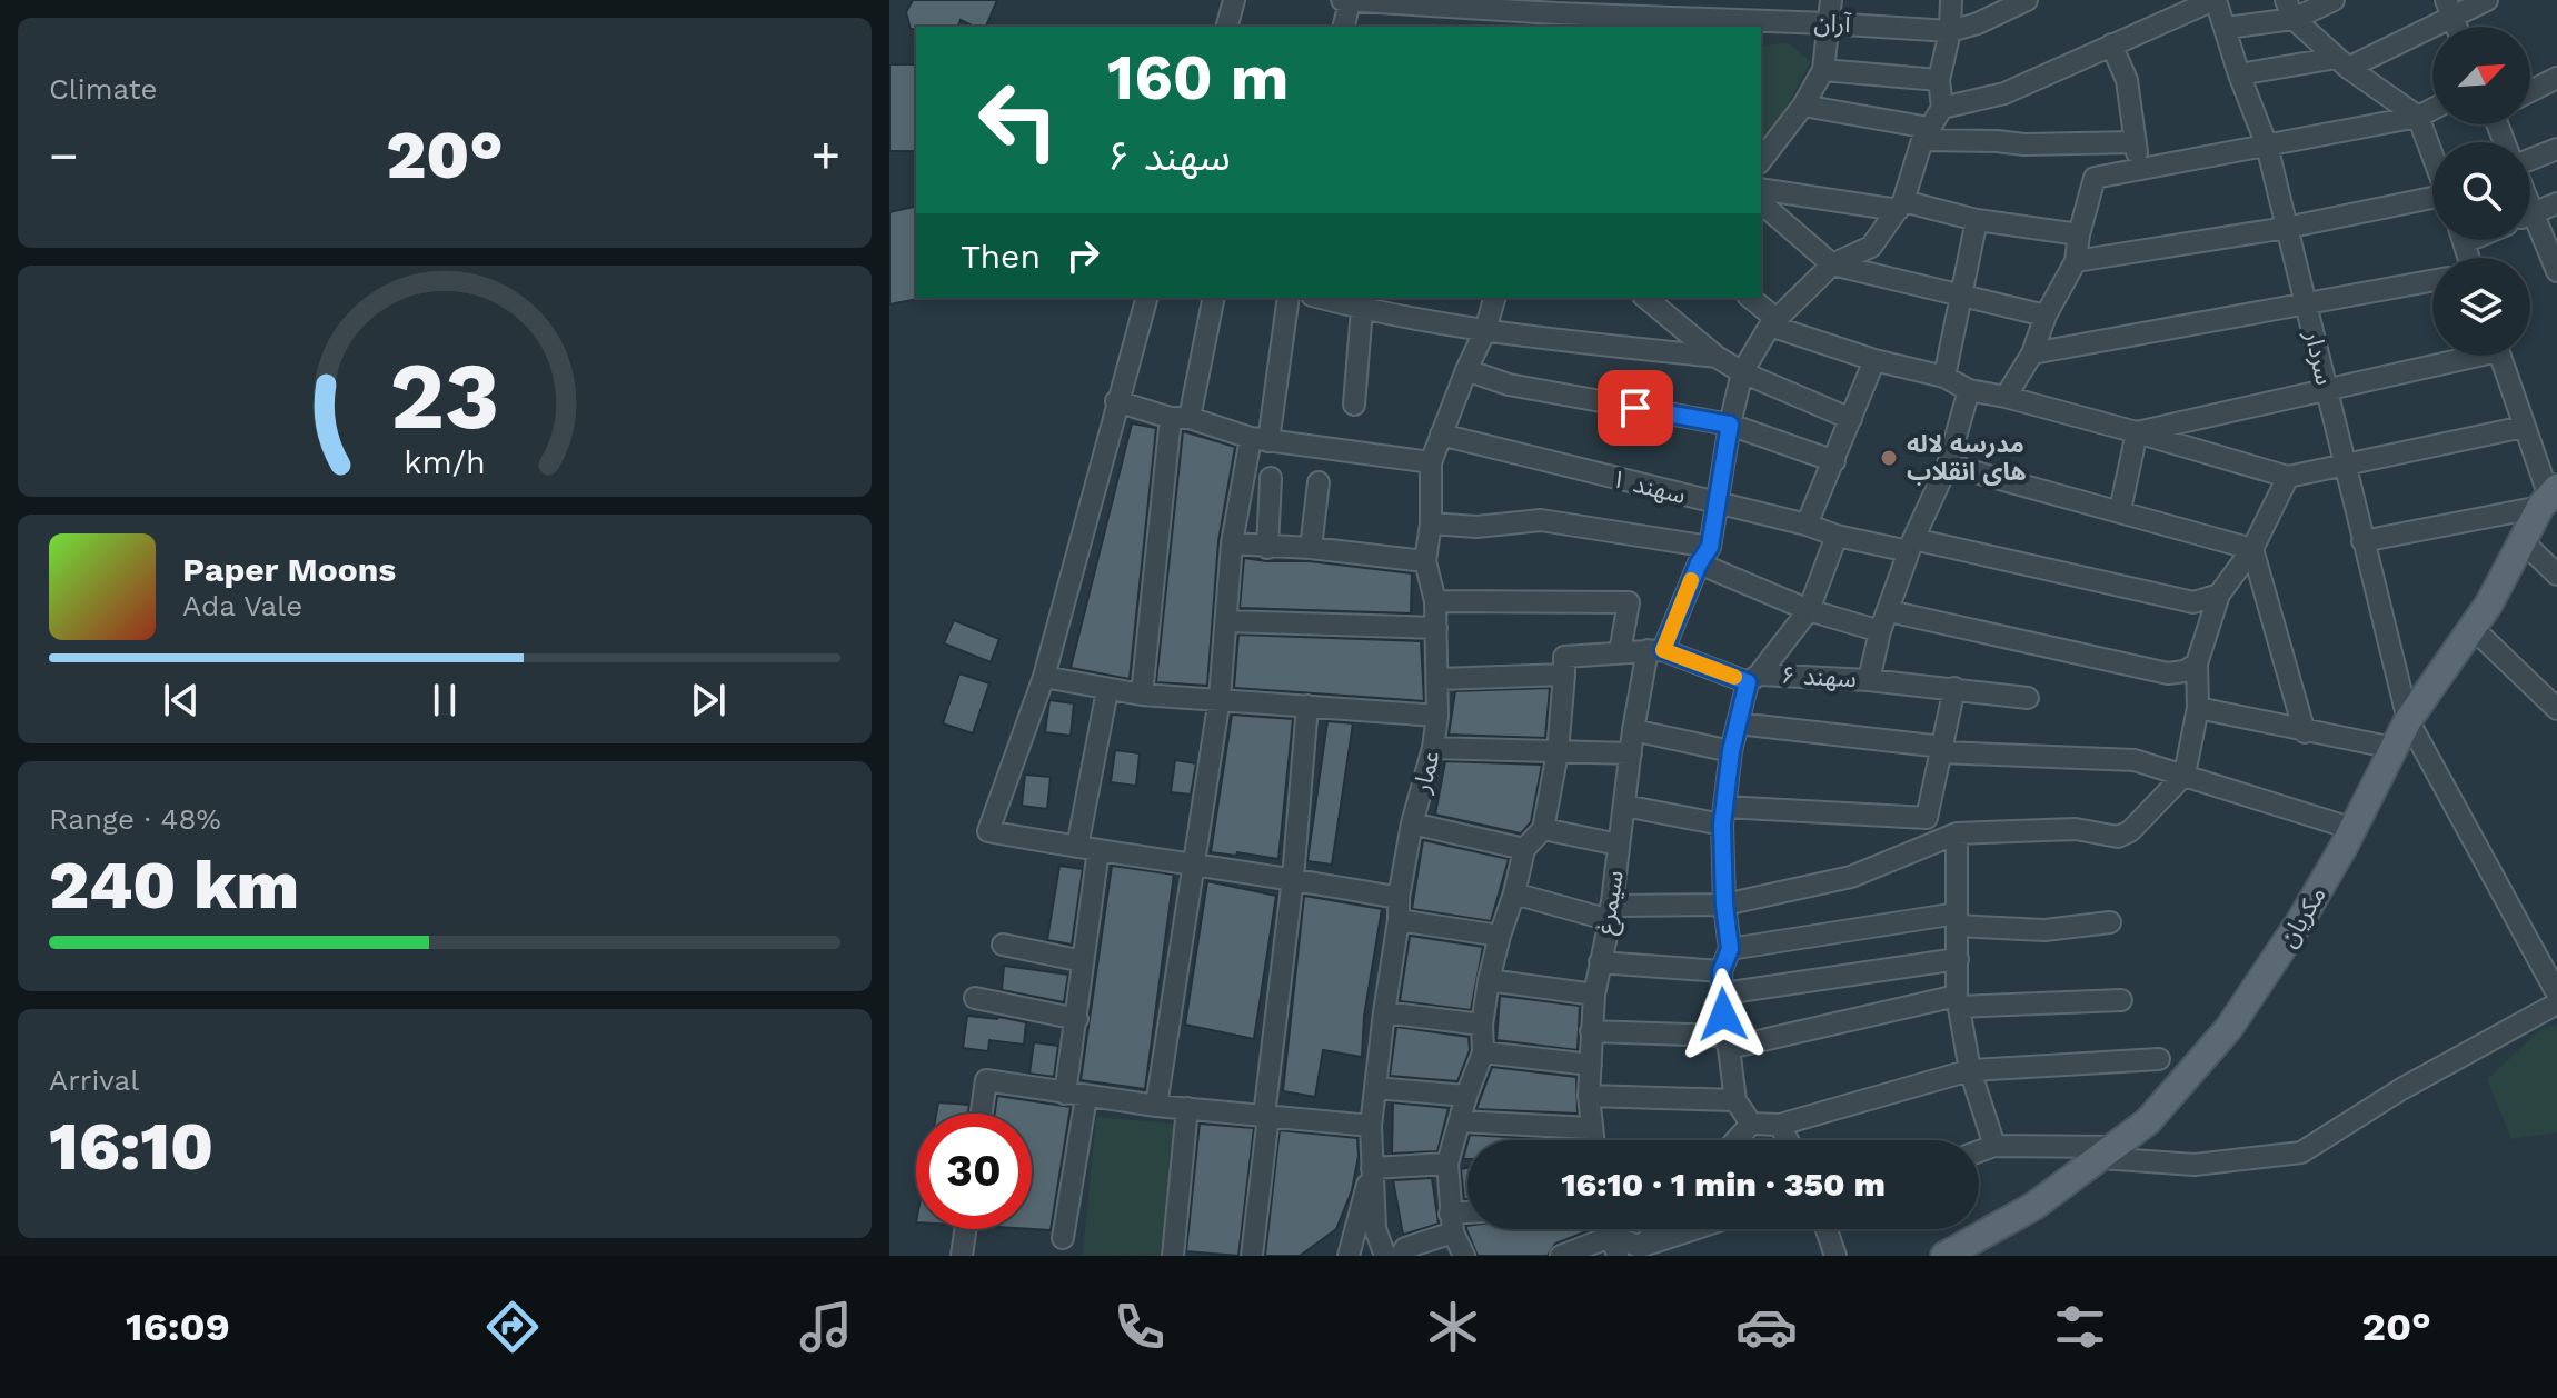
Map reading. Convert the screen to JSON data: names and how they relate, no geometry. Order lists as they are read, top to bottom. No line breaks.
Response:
{"streets":{"main road":["مکریان"],"street":["آران","سردار","سهند ۱","سهند ۶","عمار","سیمرغ"]},"crossings":[["سردار","مکریان"],["سهند ۱","عمار"],["سهند ۱","سیمرغ"],["سهند ۶","سیمرغ"]],"places":["مدرسه لاله های انقلاب"],"north":"top right","page":{"tile":["Climate",["Range · 48%","240 km"],["Arrival","16:10"]],"turn":["160 m","سهند ۶"],"heat":["−","20°","+"],"then":"Then","song":["Paper Moons","Ada Vale"],"limit":"30","trip":"16:10 · 1 min · 350 m","tabs":["16:09","20°"],"gauge":["23","km/h"]}}
